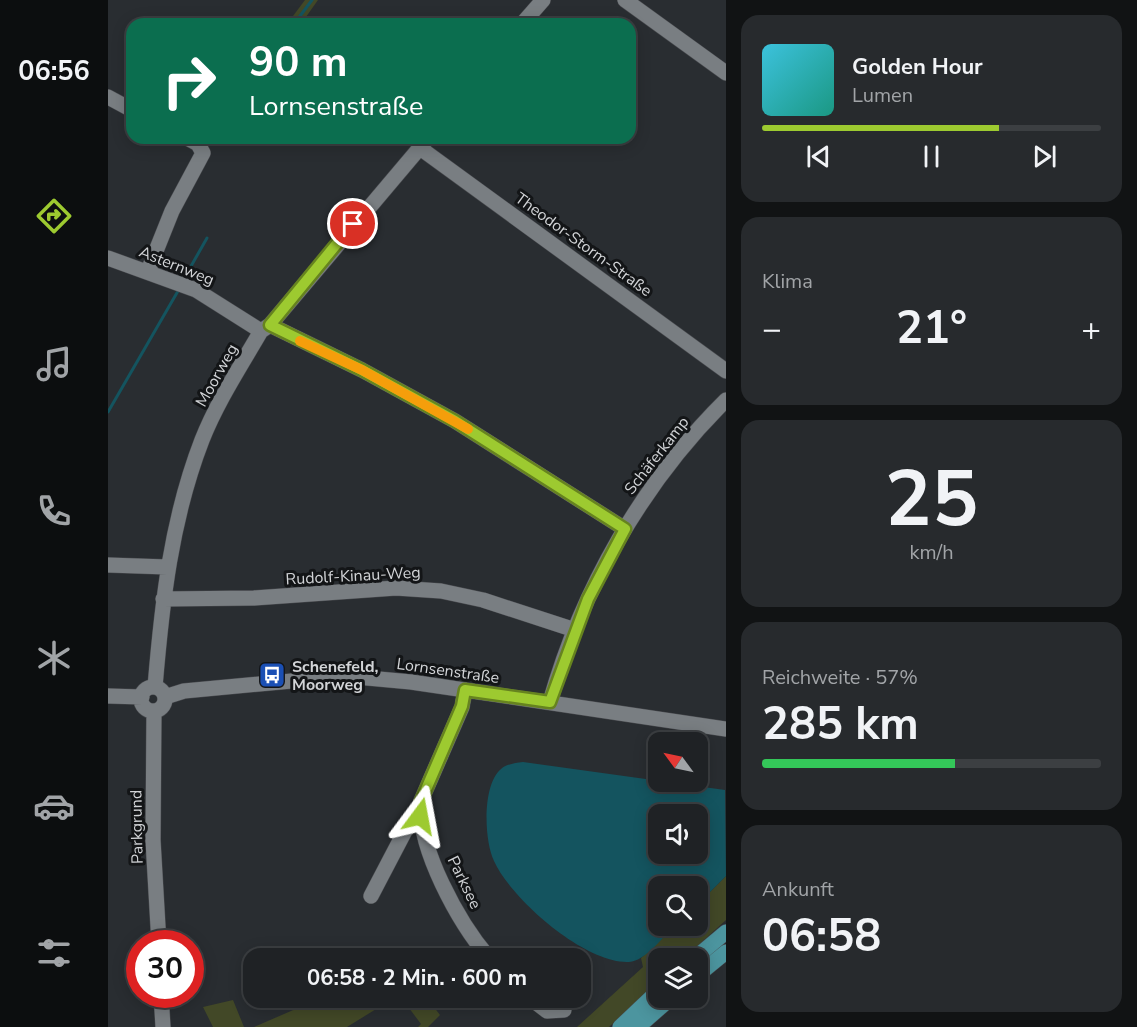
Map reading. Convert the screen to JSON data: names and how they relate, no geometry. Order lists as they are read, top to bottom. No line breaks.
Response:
{"streets":{"street":["Theodor-Storm-Straße","Asternweg","Moorweg","Schäferkamp","Rudolf-Kinau-Weg","Lornsenstraße","Parkgrund","Parksee"]},"crossings":[["Asternweg","Moorweg"],["Asternweg","Schäferkamp"],["Moorweg","Rudolf-Kinau-Weg"],["Moorweg","Lornsenstraße"],["Moorweg","Parkgrund"],["Schäferkamp","Rudolf-Kinau-Weg"],["Schäferkamp","Lornsenstraße"],["Lornsenstraße","Parkgrund"]],"places":{"bus stop":["Schenefeld, Moorweg"]},"north":"top left","page":{"tabs":"06:56","turn":["90 m","Lornsenstraße"],"song":["Golden Hour","Lumen"],"tile":["Klima",["25","km/h"],["Reichweite · 57%","285 km"],["Ankunft","06:58"]],"heat":["−","21°","+"],"limit":"30","trip":"06:58 · 2 Min. · 600 m"}}
